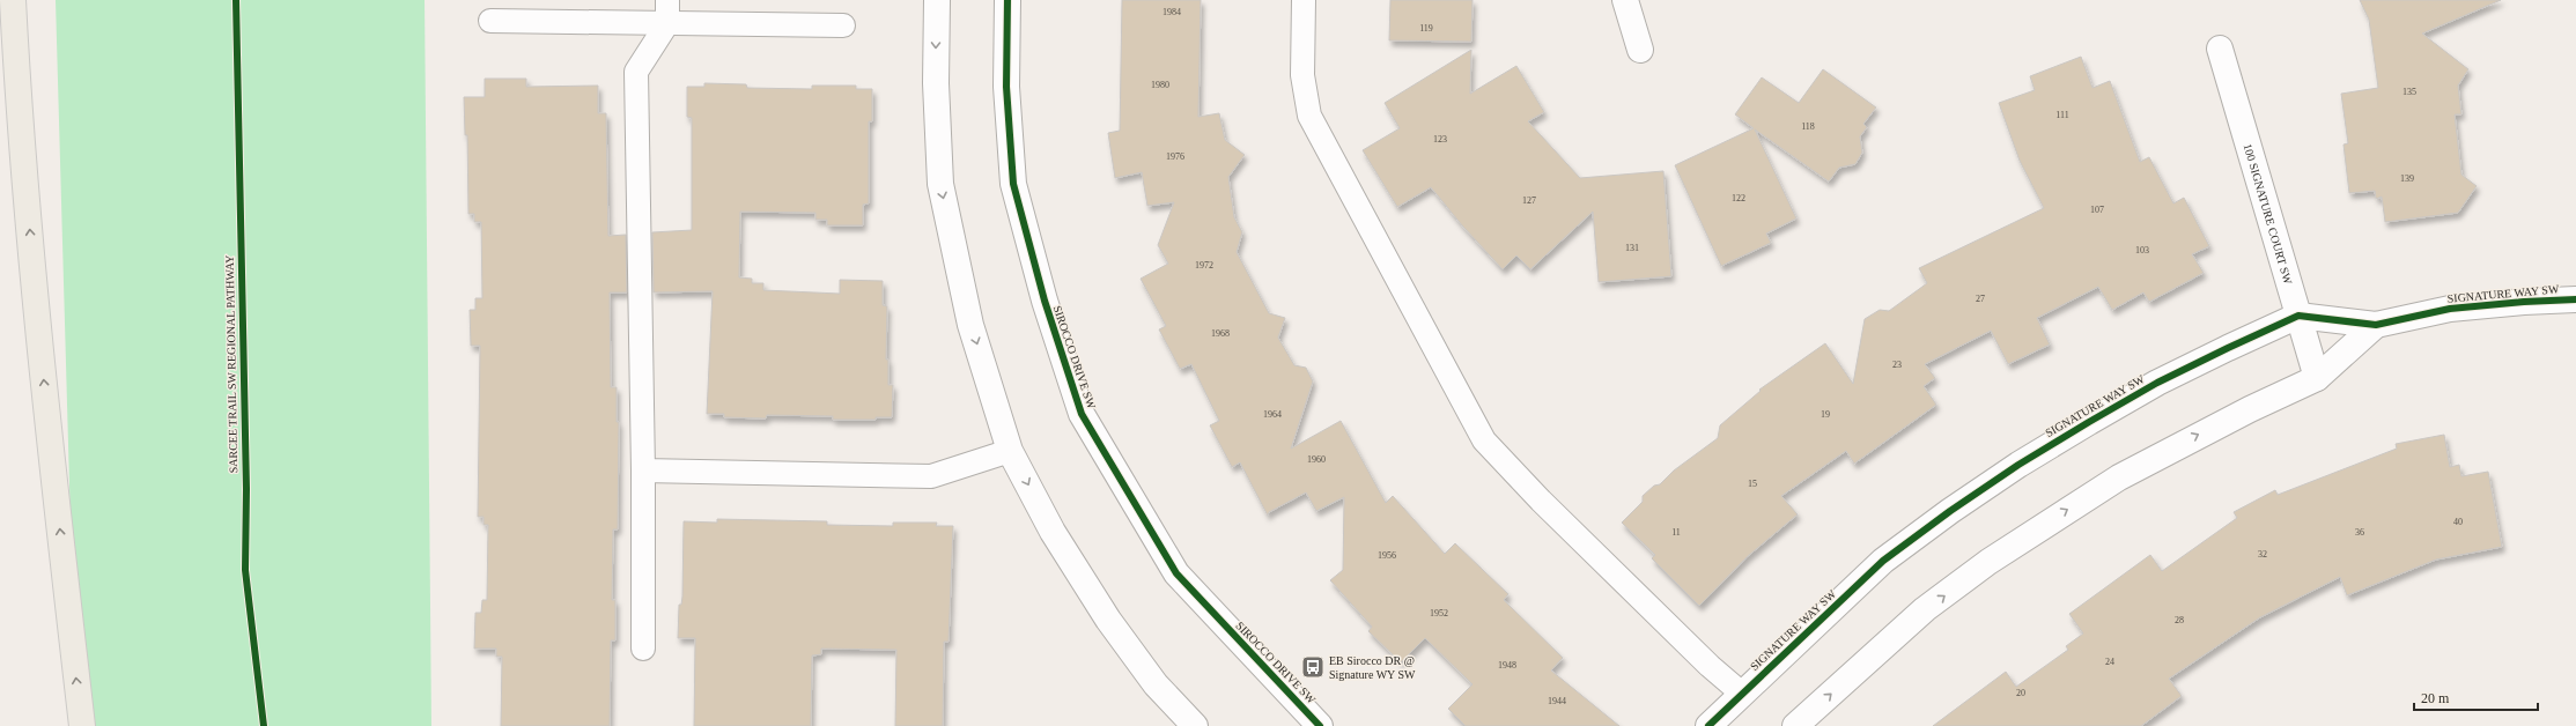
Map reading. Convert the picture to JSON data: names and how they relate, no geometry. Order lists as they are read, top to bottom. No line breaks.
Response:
{"streets":{"street":["100 SIGNATURE COURT SW","SIGNATURE WAY SW","SIROCCO DRIVE SW"],"cycle path":["SARCEE TRAIL SW REGIONAL PATHWAY"]},"crossings":[["100 SIGNATURE COURT SW","SIGNATURE WAY SW"]],"places":{"bus stop":["EB Sirocco DR @ Signature WY SW"]},"house_numbers":["1984","119","1980","135","111","118","123","1976","139","122","127","107","131","103","1972","27","1968","23","1964","19","1960","15","40","11","36","32","1956","1952","28","24","1948","20","1944"],"scale_bar":"20 m"}
